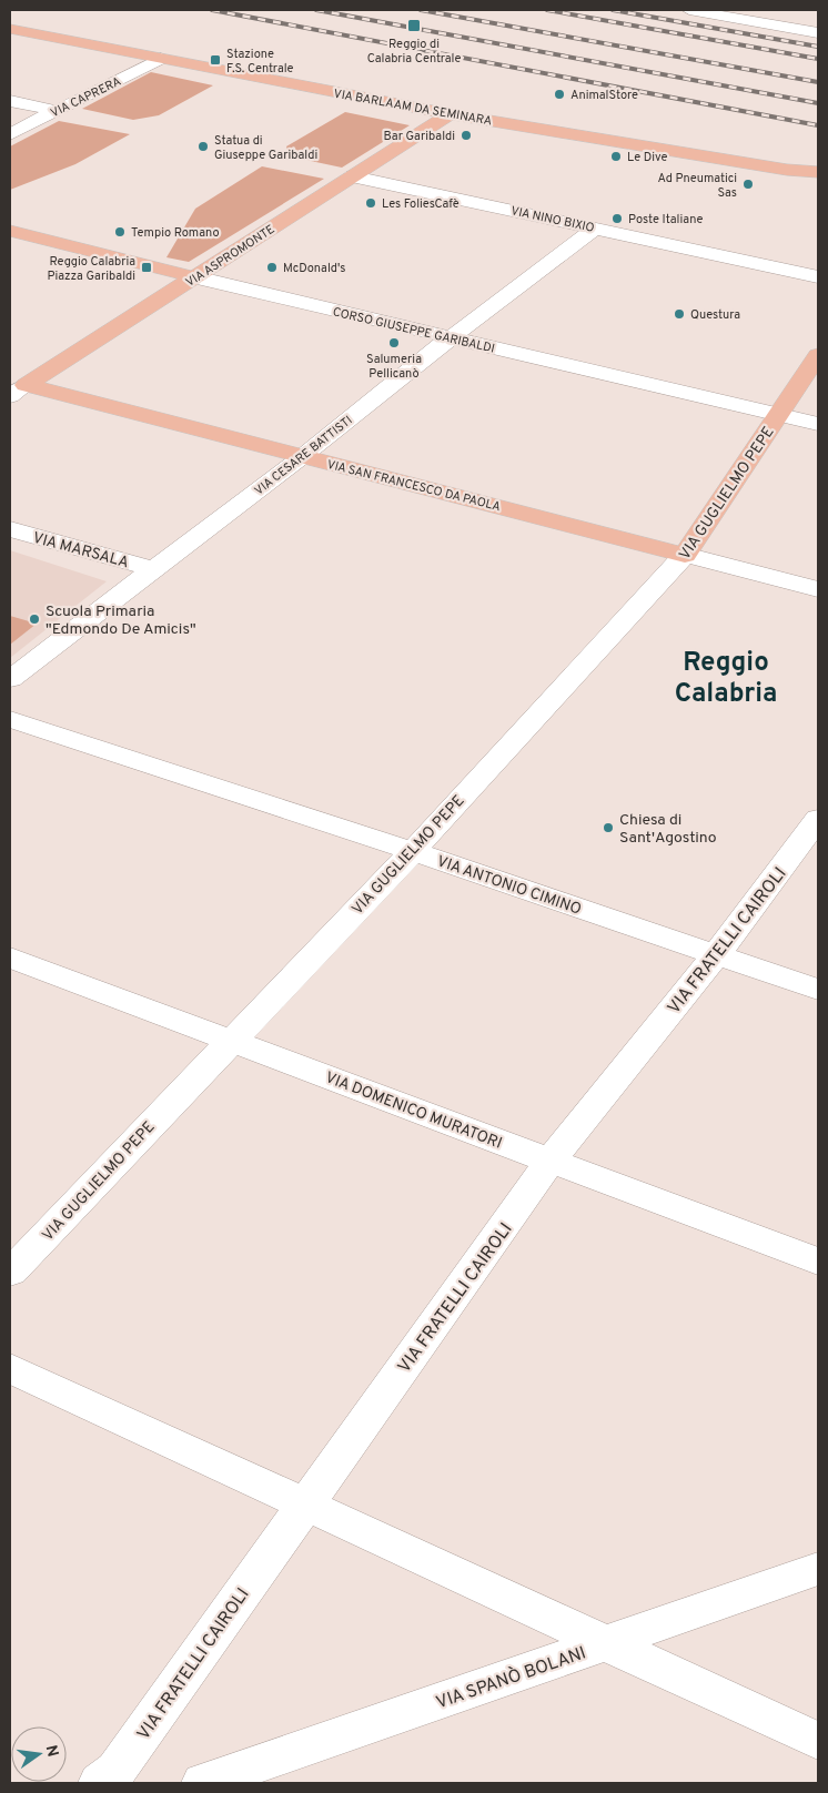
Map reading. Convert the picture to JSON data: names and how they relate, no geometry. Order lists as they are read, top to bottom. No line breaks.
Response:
{"streets":{"main road":["VIA BARLAAM DA SEMINARA","VIA ASPROMONTE","CORSO GIUSEPPE GARIBALDI","VIA SAN FRANCESCO DA PAOLA","VIA GUGLIELMO PEPE"],"street":["VIA CAPRERA","VIA NINO BIXIO","VIA CESARE BATTISTI","VIA MARSALA","VIA ANTONIO CIMINO","VIA FRATELLI CAIROLI","VIA DOMENICO MURATORI","VIA SPANÒ BOLANI"]},"crossings":[["VIA CAPRERA","VIA BARLAAM DA SEMINARA"],["VIA BARLAAM DA SEMINARA","VIA ASPROMONTE"],["VIA NINO BIXIO","VIA ASPROMONTE"],["VIA NINO BIXIO","VIA CESARE BATTISTI"],["VIA ASPROMONTE","CORSO GIUSEPPE GARIBALDI"],["VIA ASPROMONTE","VIA SAN FRANCESCO DA PAOLA"],["CORSO GIUSEPPE GARIBALDI","VIA CESARE BATTISTI"],["CORSO GIUSEPPE GARIBALDI","VIA GUGLIELMO PEPE"],["VIA CESARE BATTISTI","VIA SAN FRANCESCO DA PAOLA"],["VIA CESARE BATTISTI","VIA MARSALA"],["VIA SAN FRANCESCO DA PAOLA","VIA GUGLIELMO PEPE"],["VIA GUGLIELMO PEPE","VIA ANTONIO CIMINO"],["VIA GUGLIELMO PEPE","VIA DOMENICO MURATORI"],["VIA ANTONIO CIMINO","VIA FRATELLI CAIROLI"],["VIA FRATELLI CAIROLI","VIA DOMENICO MURATORI"]],"districts":["Reggio Calabria"],"places":{"transit":["Reggio di Calabria Centrale","Stazione F.S. Centrale","Reggio Calabria Piazza Garibaldi"],"other":["AnimalStore","Bar Garibaldi","Statua di Giuseppe Garibaldi","Le Dive","Ad Pneumatici Sas","Les FoliesCafè","Poste Italiane","Tempio Romano","McDonald's","Questura","Salumeria Pellicanò","Scuola Primaria \"Edmondo De Amicis\"","Chiesa di Sant'Agostino"]},"north":"right"}
